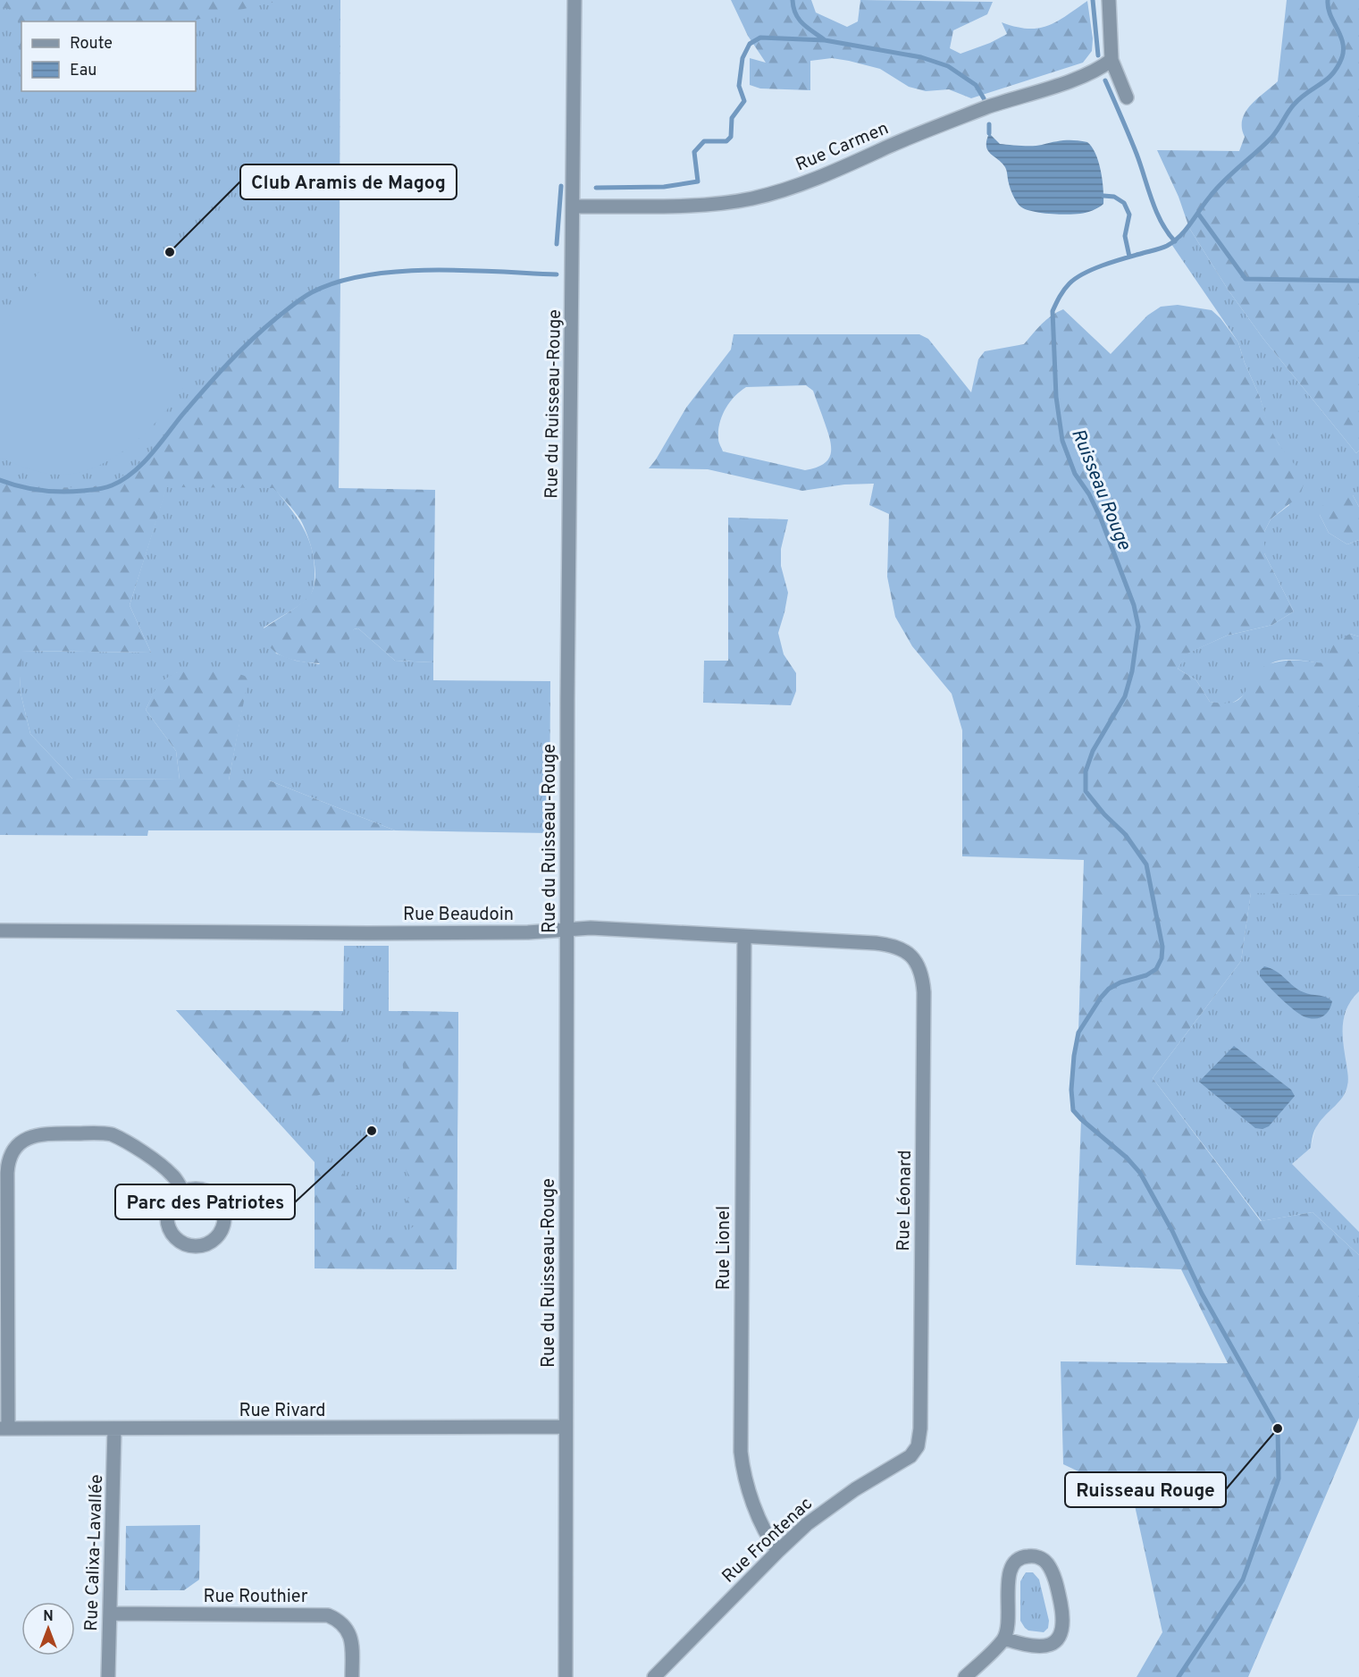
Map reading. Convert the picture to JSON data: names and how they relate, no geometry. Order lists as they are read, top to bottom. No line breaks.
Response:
{"streets":{"street":["Rue Carmen","Rue du Ruisseau-Rouge","Rue Beaudoin","Rue Léonard","Rue Lionel","Rue Rivard","Rue Frontenac","Rue Calixa-Lavallée","Rue Routhier"]},"crossings":[["Rue Carmen","Rue du Ruisseau-Rouge"],["Rue du Ruisseau-Rouge","Rue Beaudoin"],["Rue du Ruisseau-Rouge","Rue Rivard"],["Rue Beaudoin","Rue Léonard"],["Rue Beaudoin","Rue Lionel"],["Rue Léonard","Rue Frontenac"],["Rue Lionel","Rue Frontenac"],["Rue Rivard","Rue Calixa-Lavallée"],["Rue Calixa-Lavallée","Rue Routhier"]],"water":["Ruisseau Rouge"],"places":["Club Aramis de Magog","Parc des Patriotes","Ruisseau Rouge"],"legend":["Route","Eau"],"north":"top"}
